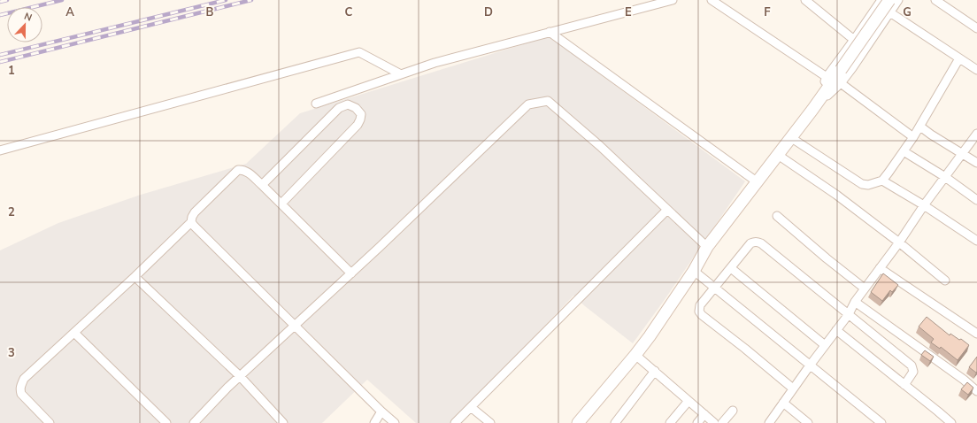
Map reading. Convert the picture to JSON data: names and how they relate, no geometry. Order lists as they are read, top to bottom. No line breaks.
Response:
{"north":"top","grid":{"columns":["A","B","C","D","E","F","G"],"rows":["1","2","3"]}}
